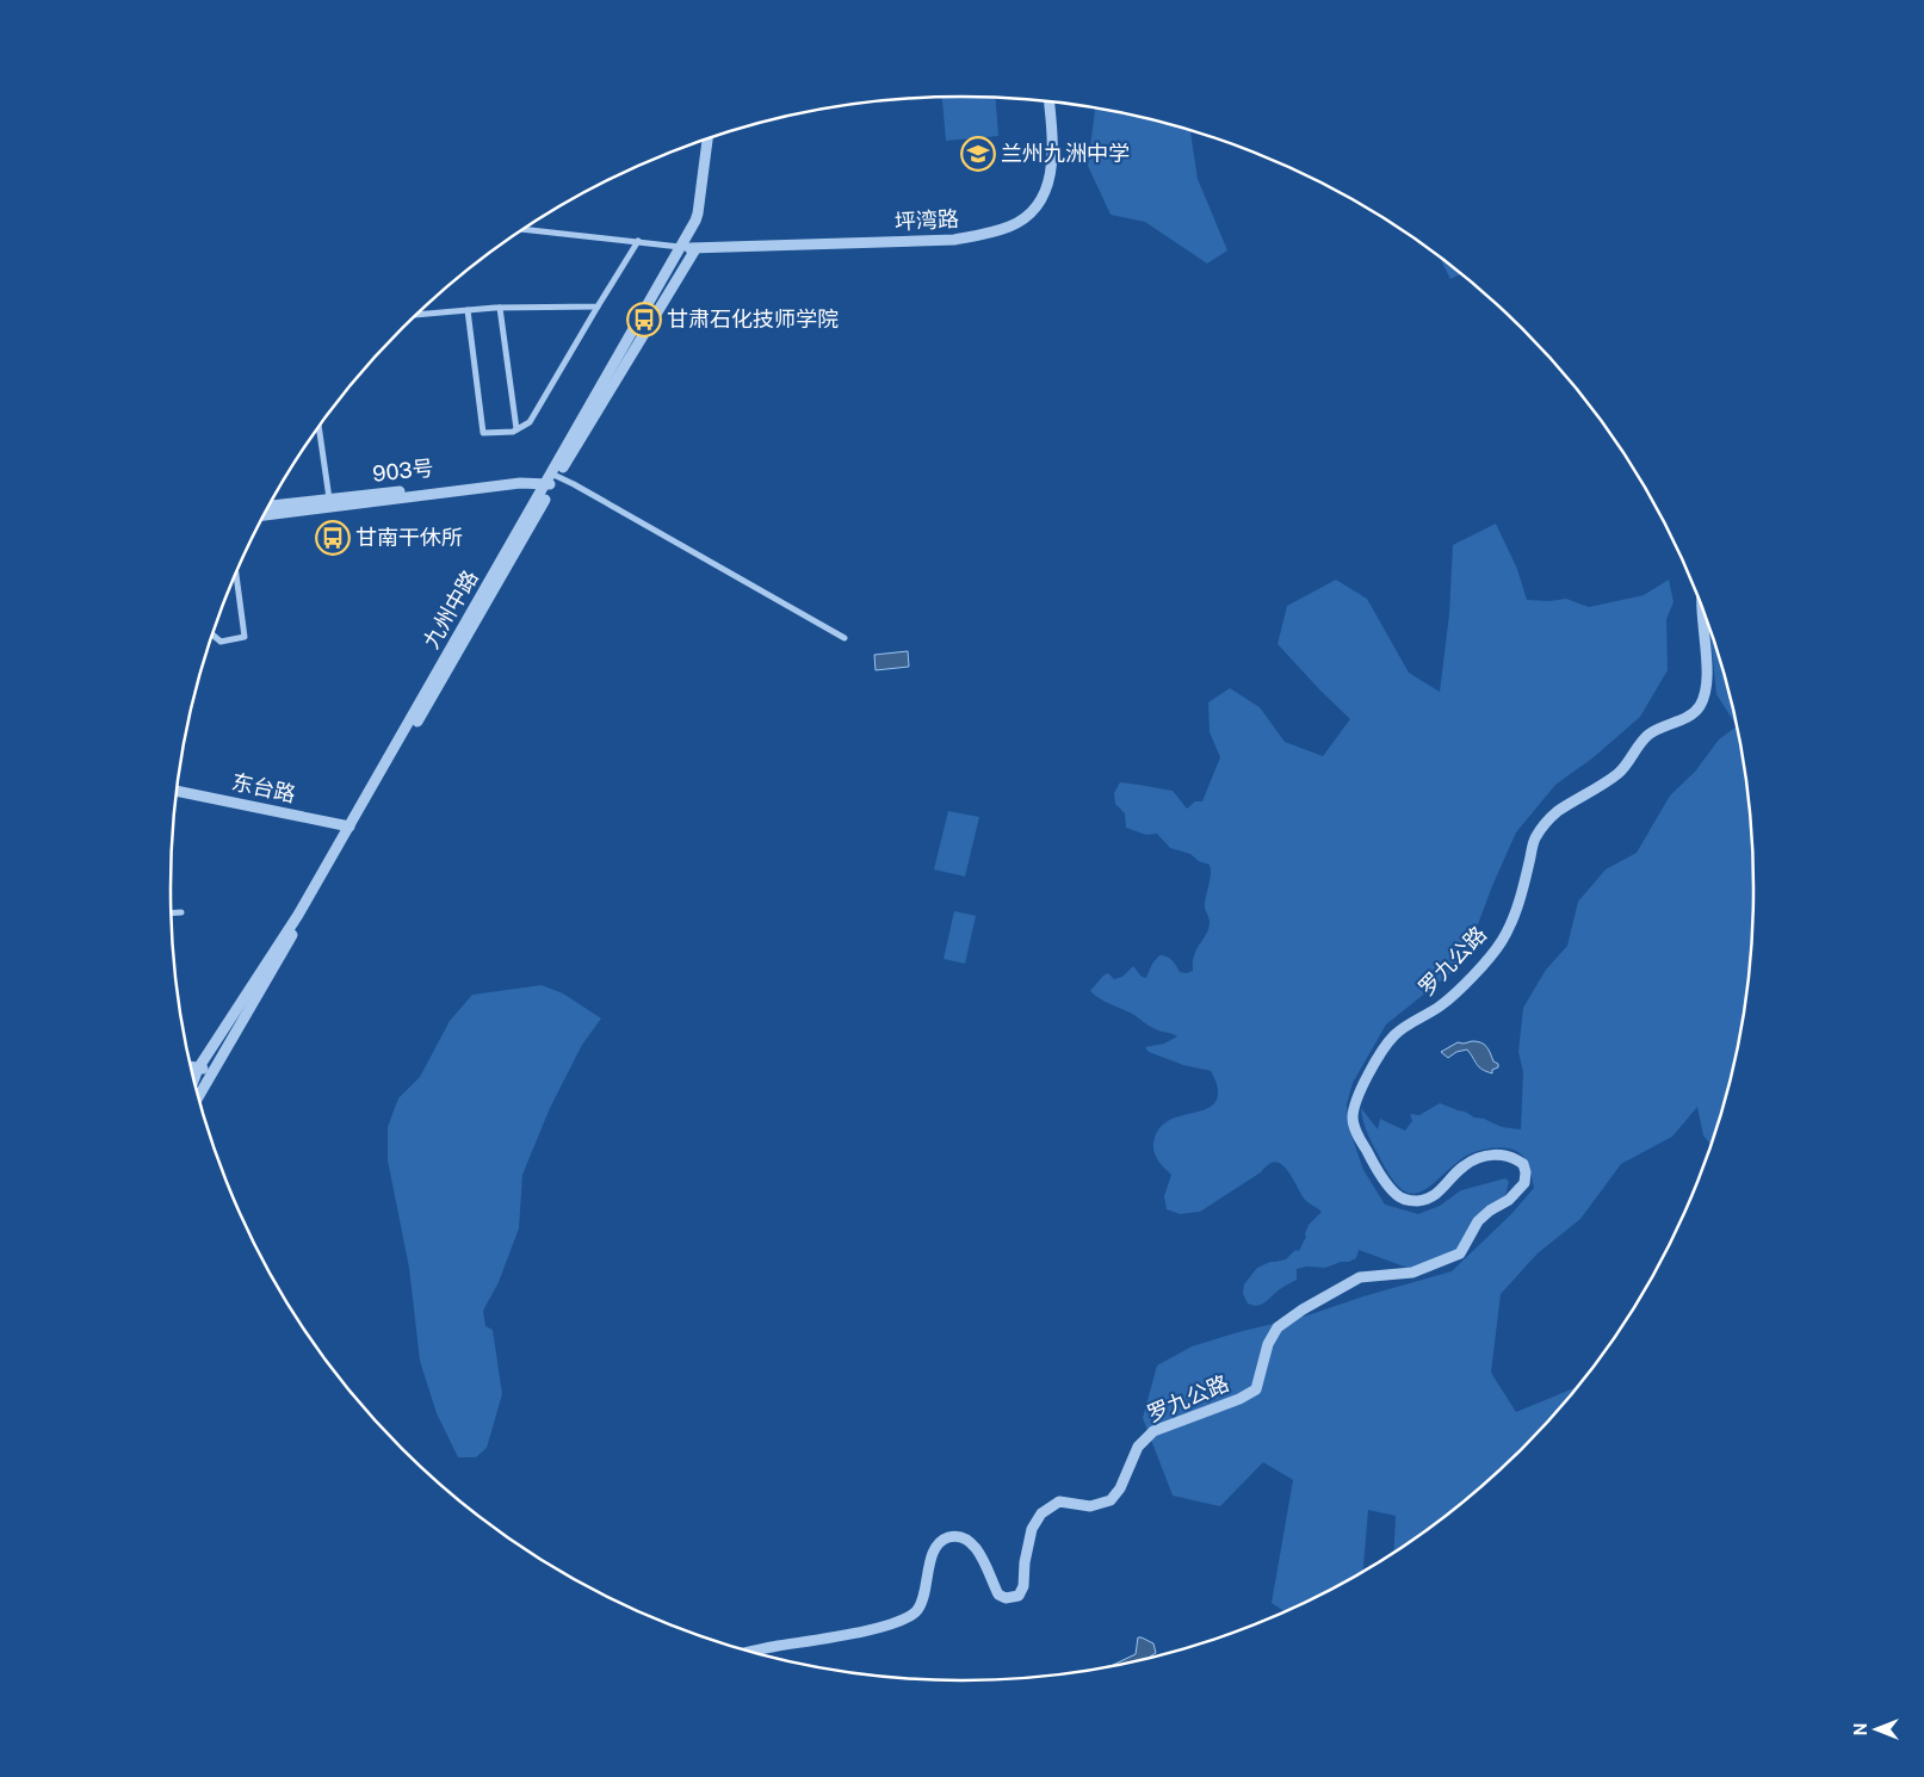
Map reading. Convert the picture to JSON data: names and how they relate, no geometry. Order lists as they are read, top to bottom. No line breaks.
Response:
{"streets":{"street":["坪湾路","903号","九州中路","东台路","罗九公路"]},"crossings":[["坪湾路","九州中路"],["903号","九州中路"],["九州中路","东台路"]],"places":{"school or university":["兰州九洲中学"],"bus stop":["甘肃石化技师学院","甘南干休所"]},"north":"left"}
